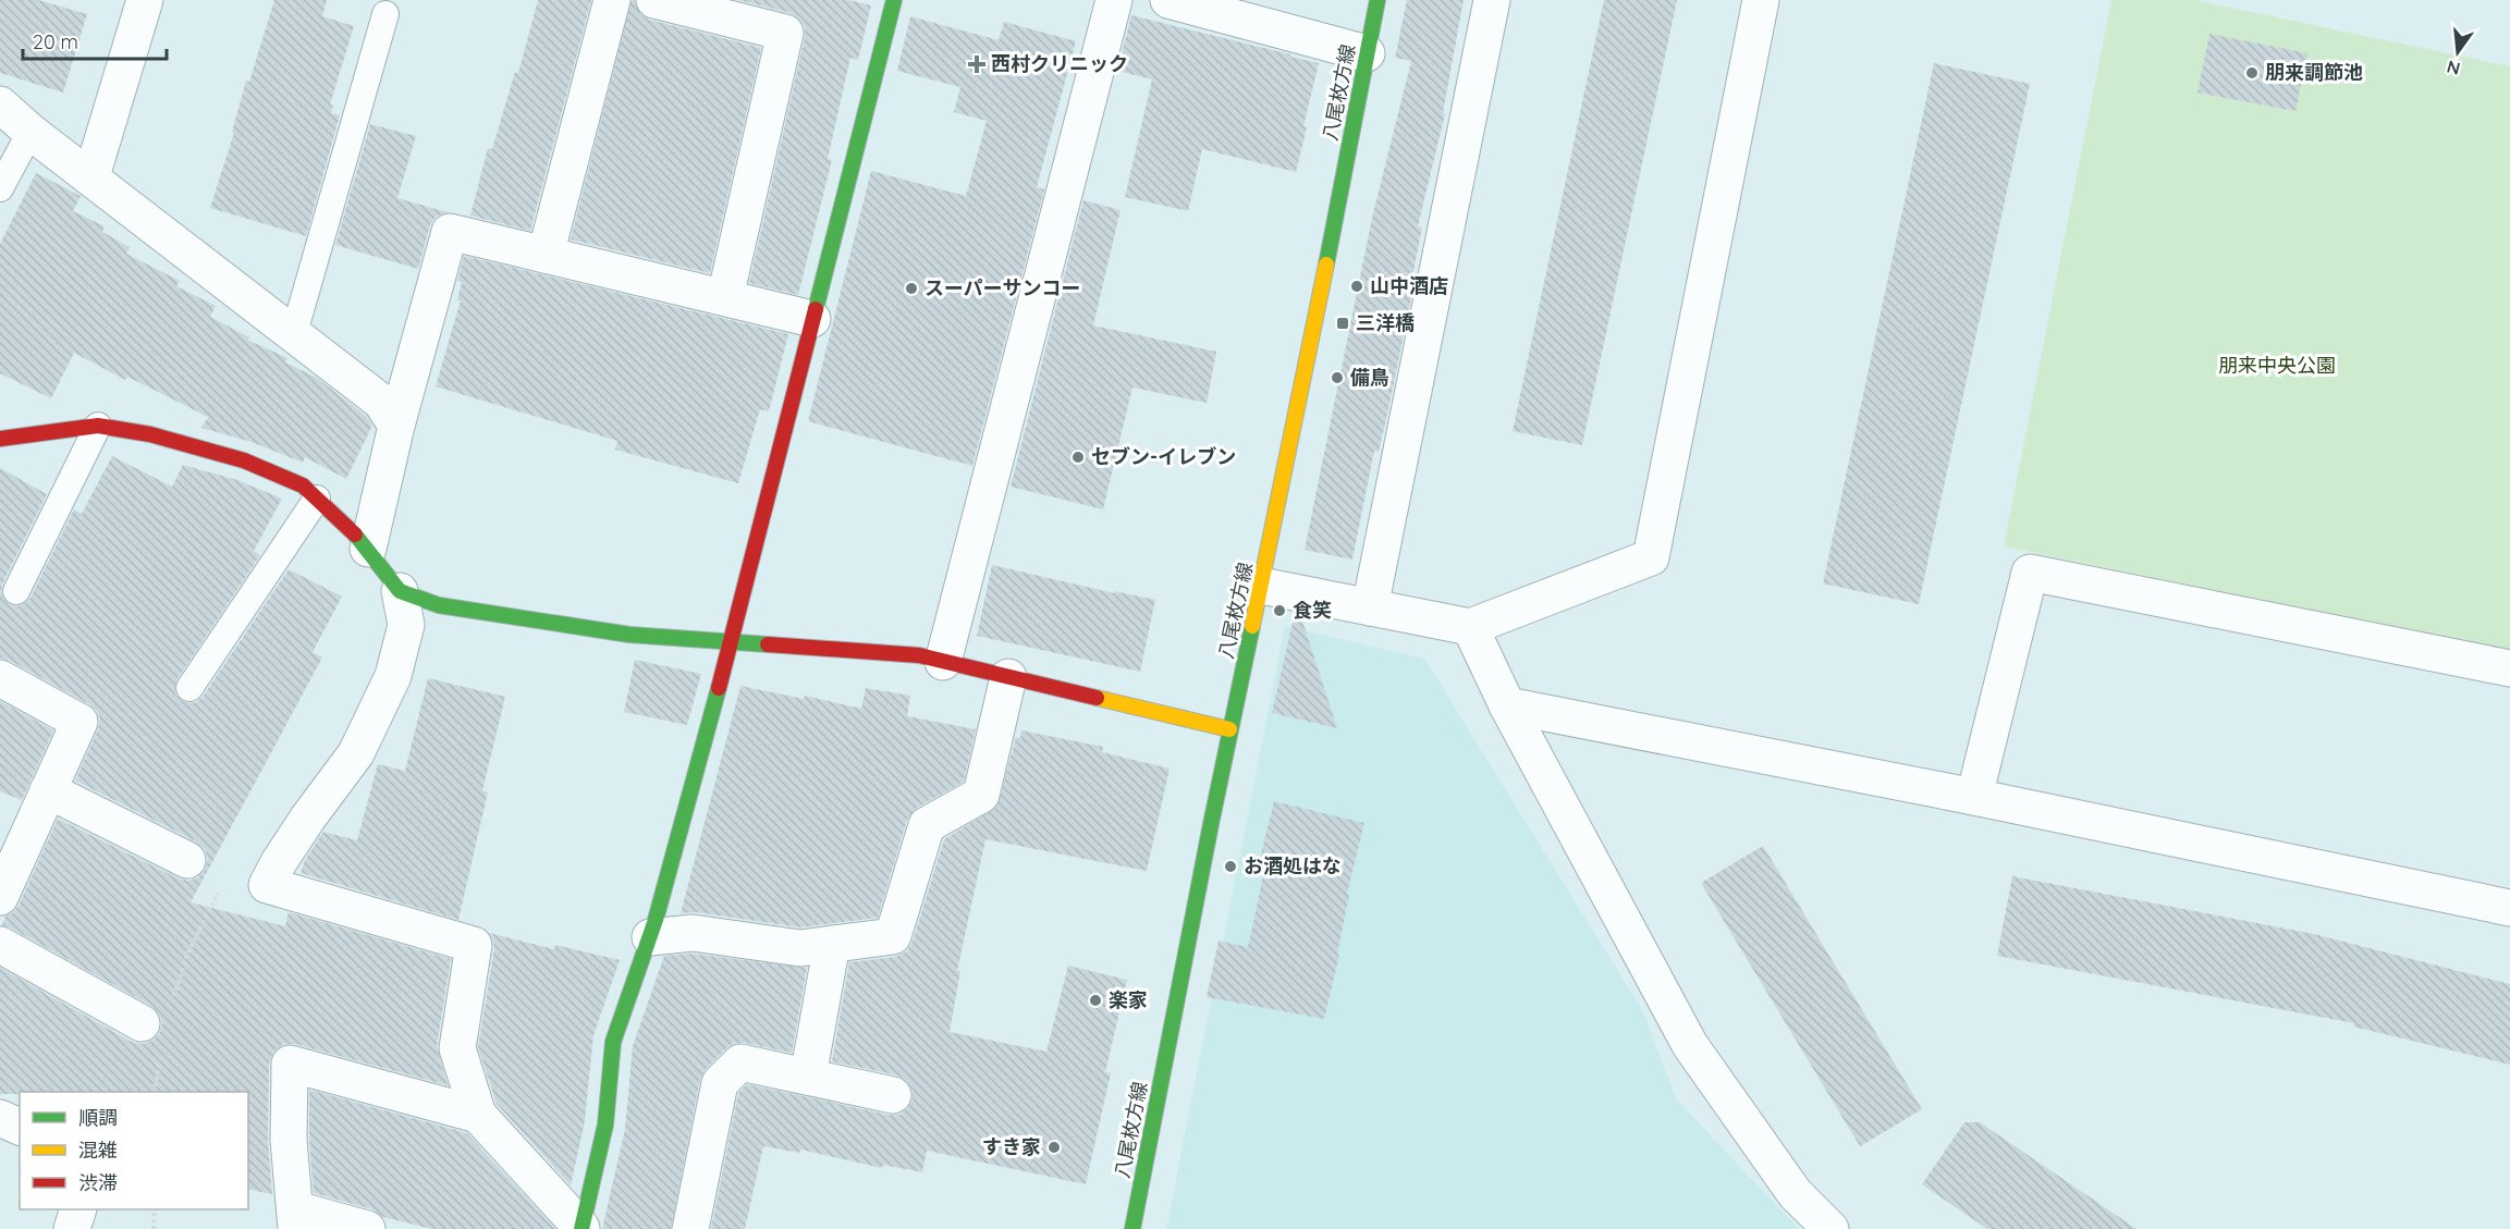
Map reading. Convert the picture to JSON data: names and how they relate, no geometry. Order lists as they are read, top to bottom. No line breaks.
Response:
{"streets":{"street":["八尾枚方線"]},"parks":["朋来中央公園"],"places":{"health":["西村クリニック"],"other":["朋来調節池","山中酒店","スーパーサンコー","備鳥","セブン-イレブン","食笑","お酒処はな","楽家","すき家"],"transit":["三洋橋"]},"legend":["順調","混雑","渋滞"],"scale_bar":"20 m","north":"bottom"}
